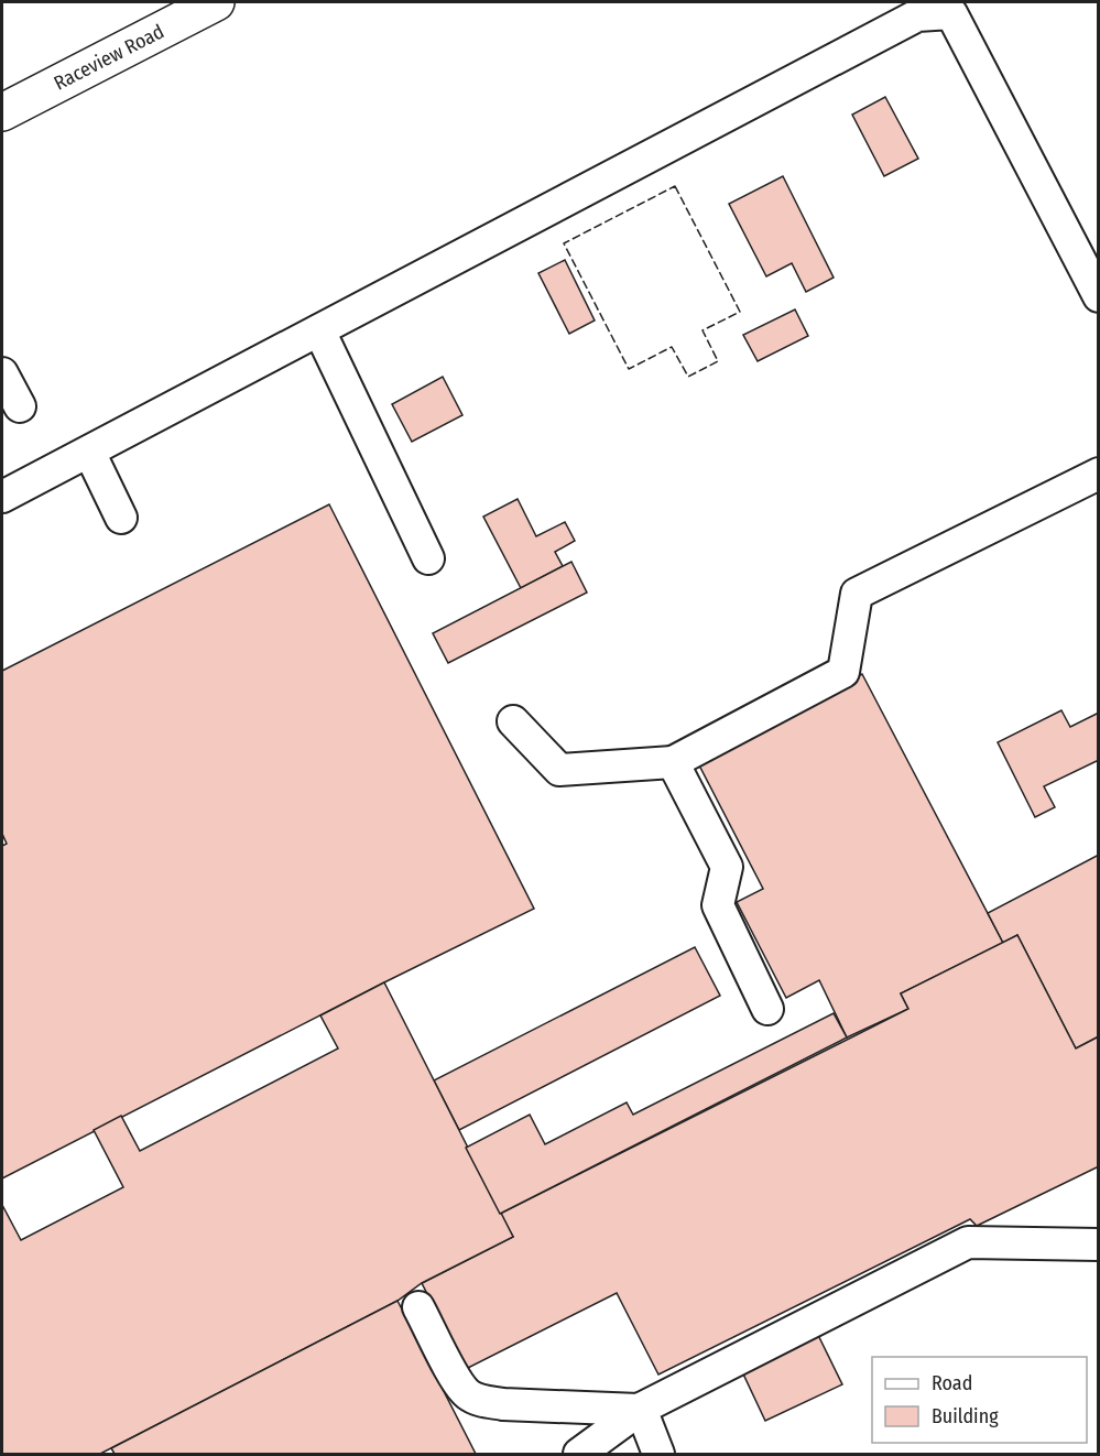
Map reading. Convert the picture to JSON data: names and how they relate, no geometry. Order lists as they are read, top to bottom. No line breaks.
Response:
{"streets":{"main road":["Raceview Road"]},"legend":["Road","Building"]}
